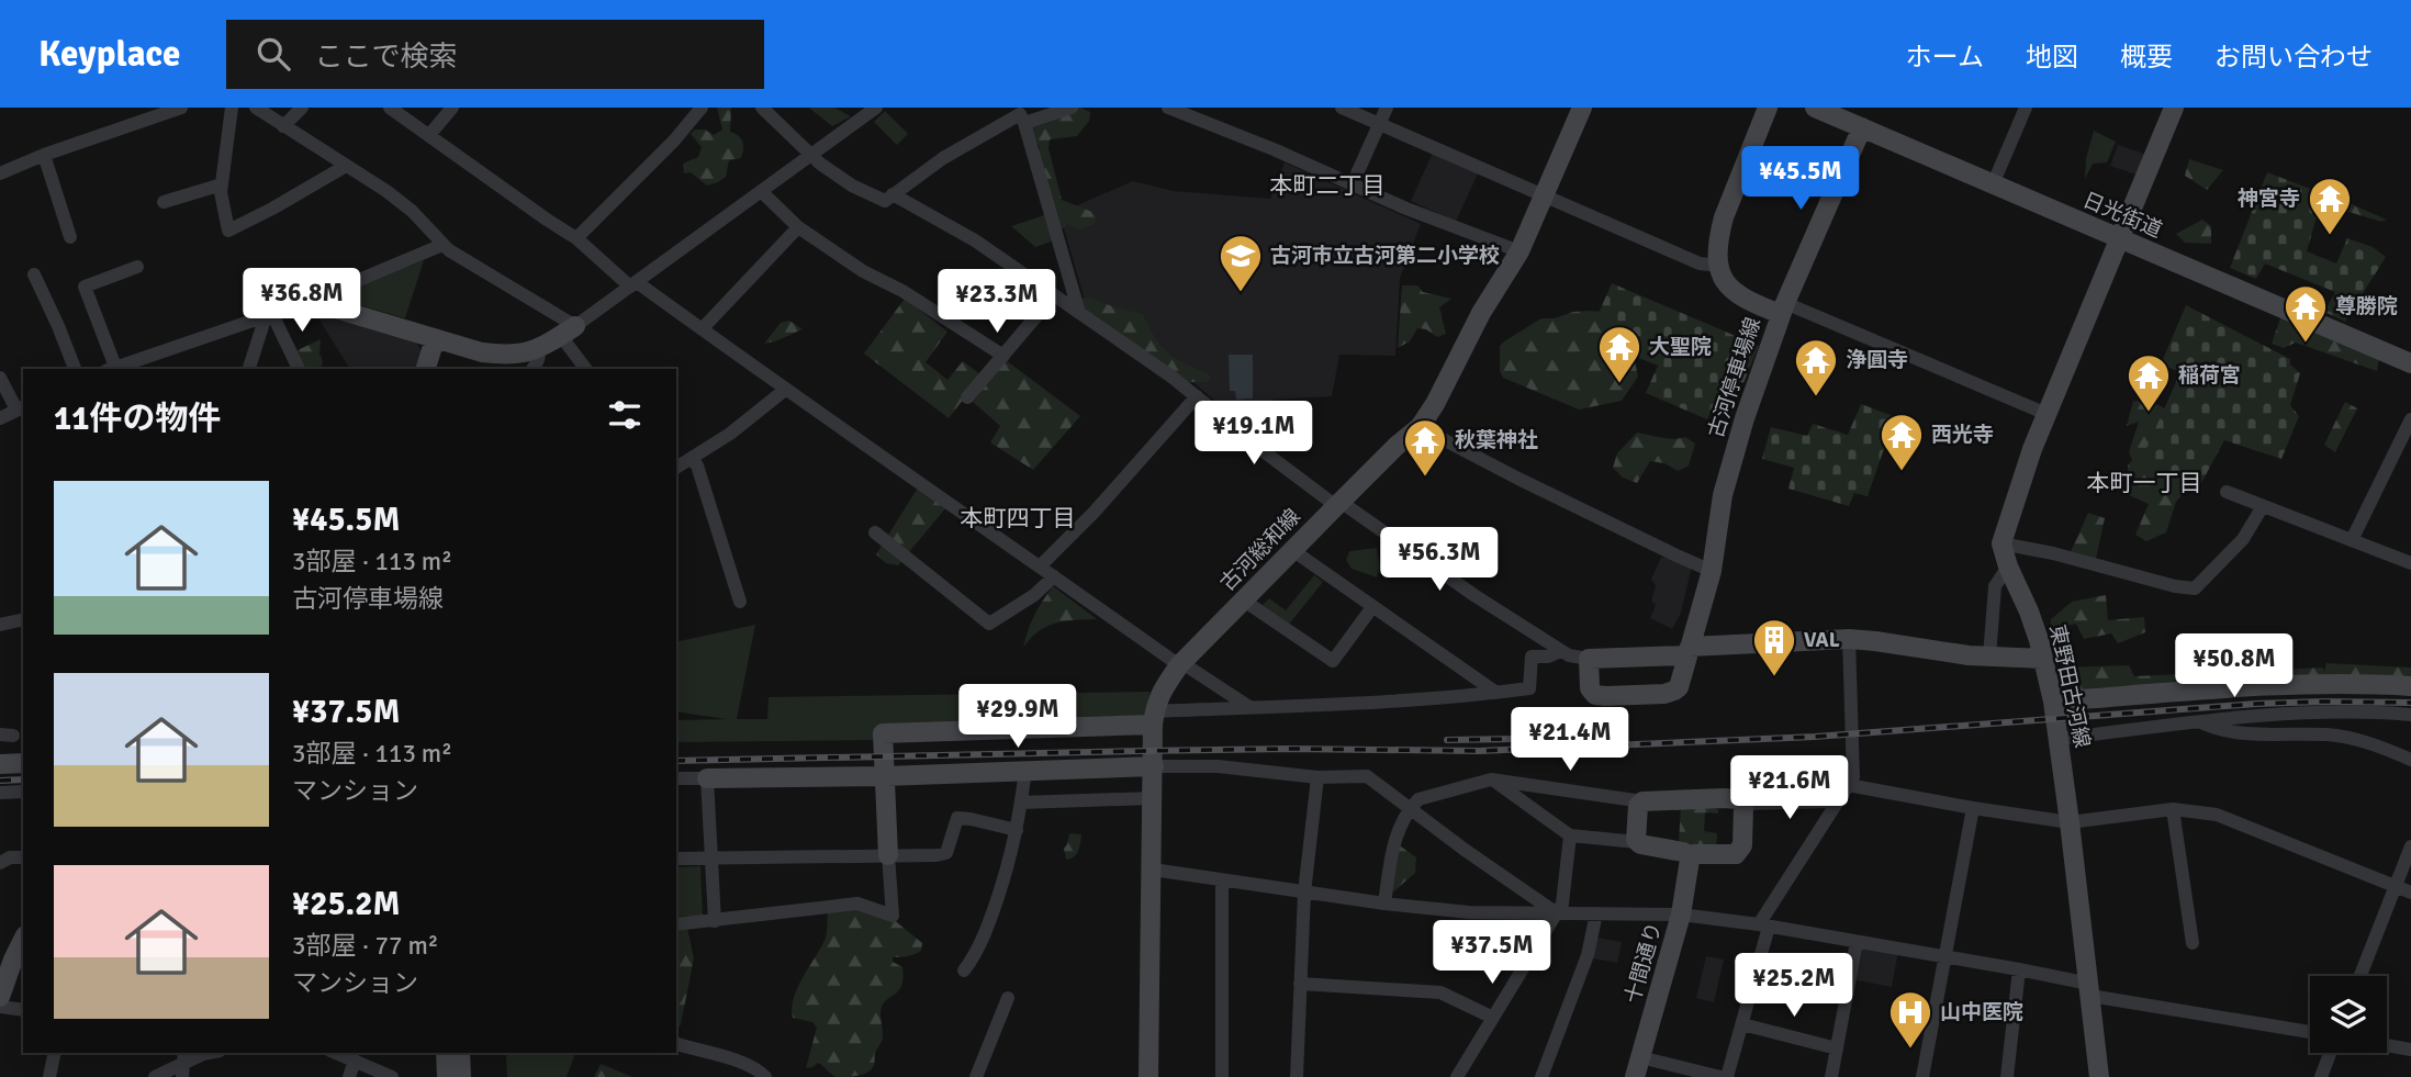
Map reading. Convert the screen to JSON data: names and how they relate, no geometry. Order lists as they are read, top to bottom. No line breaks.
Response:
{"streets":{"main road":["日光街道","古河停車場線","古河総和線","東野田古河線","十間通り"]},"districts":["本町二丁目","本町一丁目","本町四丁目"],"places":{"temple":["神宮寺","尊勝院","大聖院","浄圓寺","稲荷宮","西光寺","秋葉神社"],"school or university":["古河市立古河第二小学校"],"building":["VAL"],"hospital":["山中医院"]},"page":{"header":"Keyplace","search":"ここで検索","nav":["ホーム","地図","概要","お問い合わせ"],"price":["¥45.5M","¥36.8M","¥23.3M","¥19.1M","¥56.3M","¥50.8M","¥29.9M","¥21.4M","¥21.6M","¥37.5M","¥25.2M"],"heading":"11件の物件","list":[{"name":"¥45.5M","note":"3部屋 · 113 m² · 古河停車場線"},{"name":"¥37.5M","note":"3部屋 · 113 m² · マンション"},{"name":"¥25.2M","note":"3部屋 · 77 m² · マンション"}]}}
